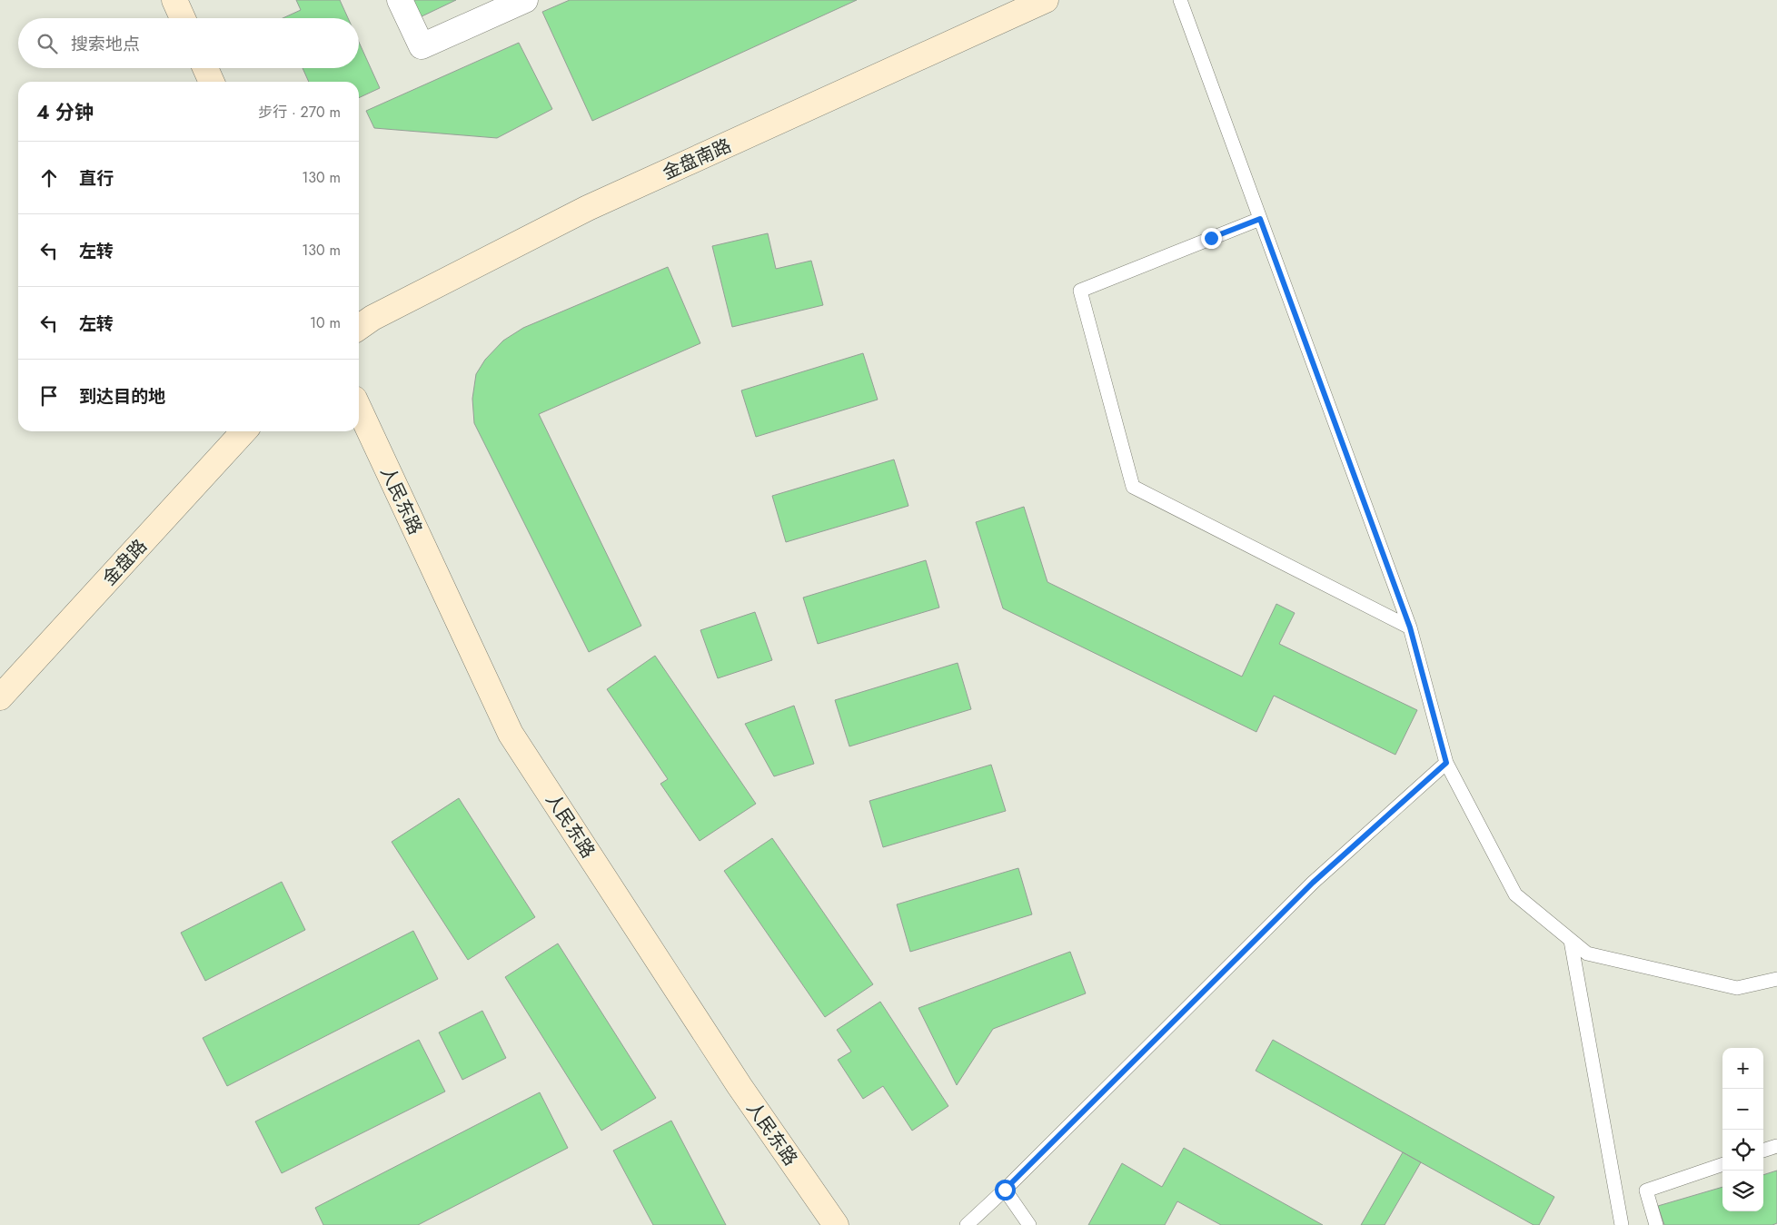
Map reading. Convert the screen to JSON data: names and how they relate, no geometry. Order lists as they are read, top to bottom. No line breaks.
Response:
{"streets":{"main road":["金盘南路","人民东路","金盘路"]},"page":{"search":"搜索地点","heading":["4 分钟","步行 · 270 m"],"list":[["直行","130 m"],["左转","130 m"],["左转","10 m"],"到达目的地"],"map_buttons":["+","−"]}}
